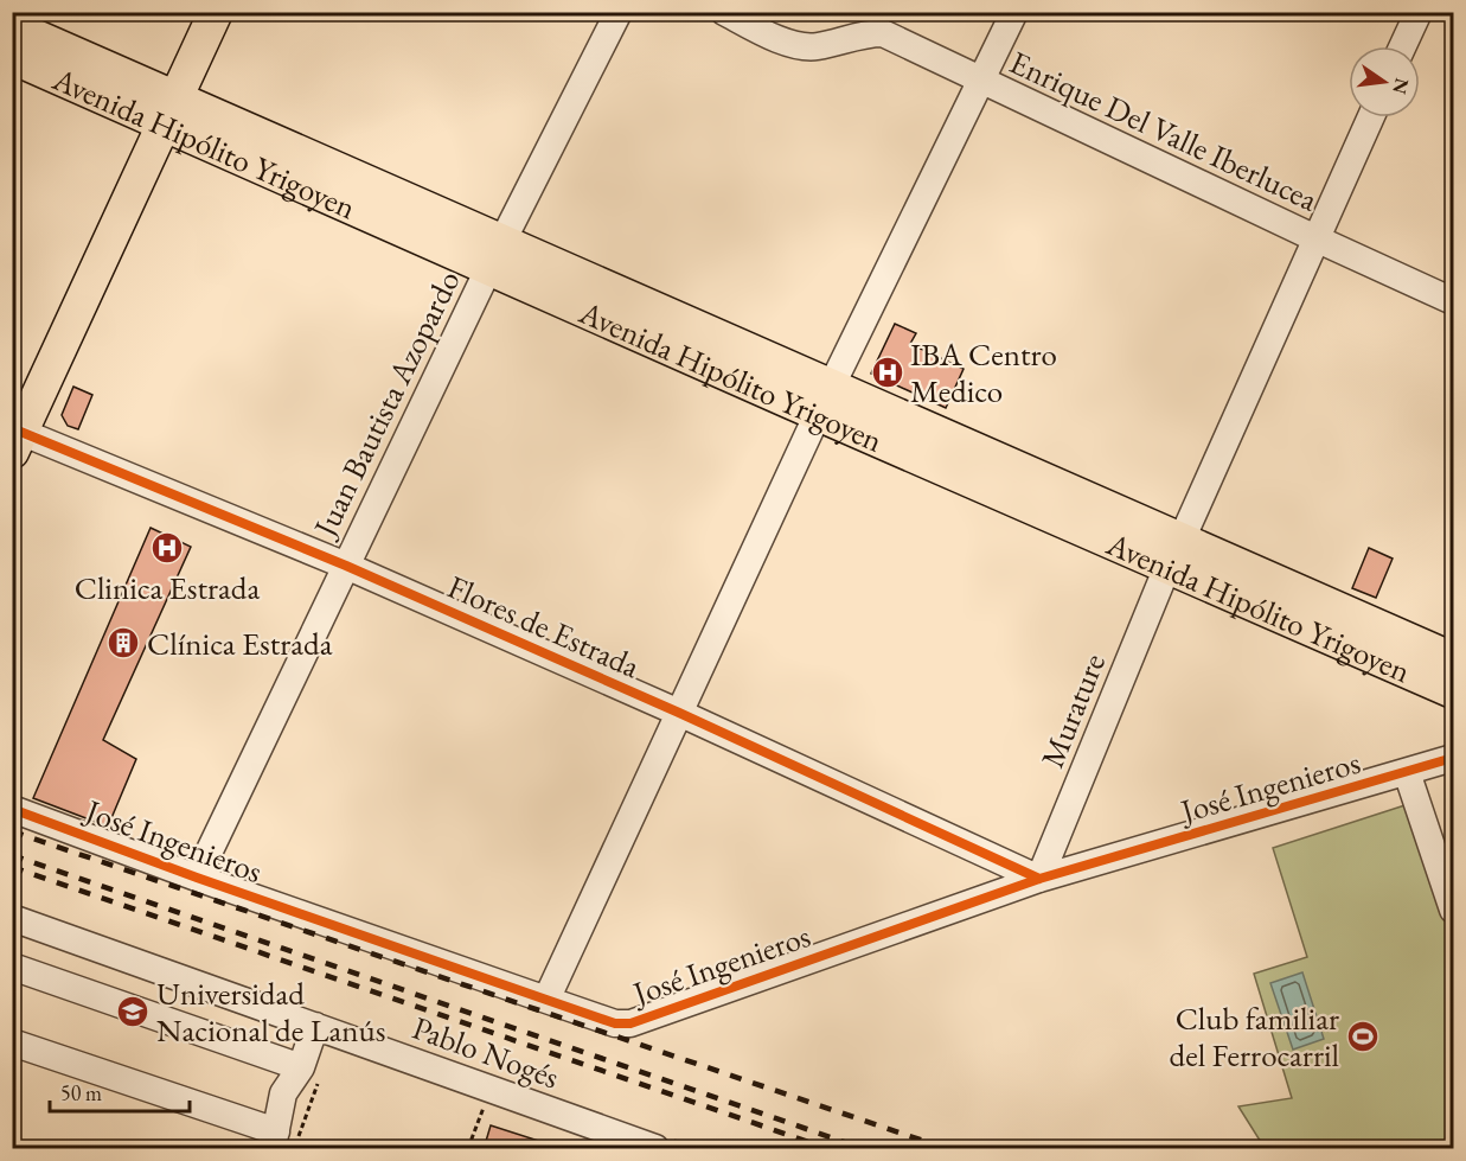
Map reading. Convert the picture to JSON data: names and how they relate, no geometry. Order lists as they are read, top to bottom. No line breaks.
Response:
{"streets":{"main road":["Avenida Hipólito Yrigoyen"],"street":["Enrique Del Valle Iberlucea","Juan Bautista Azopardo","Flores de Estrada","Murature","José Ingenieros","Pablo Nogés"]},"crossings":[["Enrique Del Valle Iberlucea","Murature"],["Avenida Hipólito Yrigoyen","Juan Bautista Azopardo"],["Avenida Hipólito Yrigoyen","Murature"],["Juan Bautista Azopardo","Flores de Estrada"],["Juan Bautista Azopardo","José Ingenieros"],["Flores de Estrada","Murature"],["Flores de Estrada","José Ingenieros"],["Murature","José Ingenieros"]],"places":{"hospital":["IBA Centro Medico","Clinica Estrada"],"building":["Clínica Estrada"],"school or university":["Universidad Nacional de Lanús"],"sports":["Club familiar del Ferrocarril"]},"scale_bar":"50 m","north":"right"}
